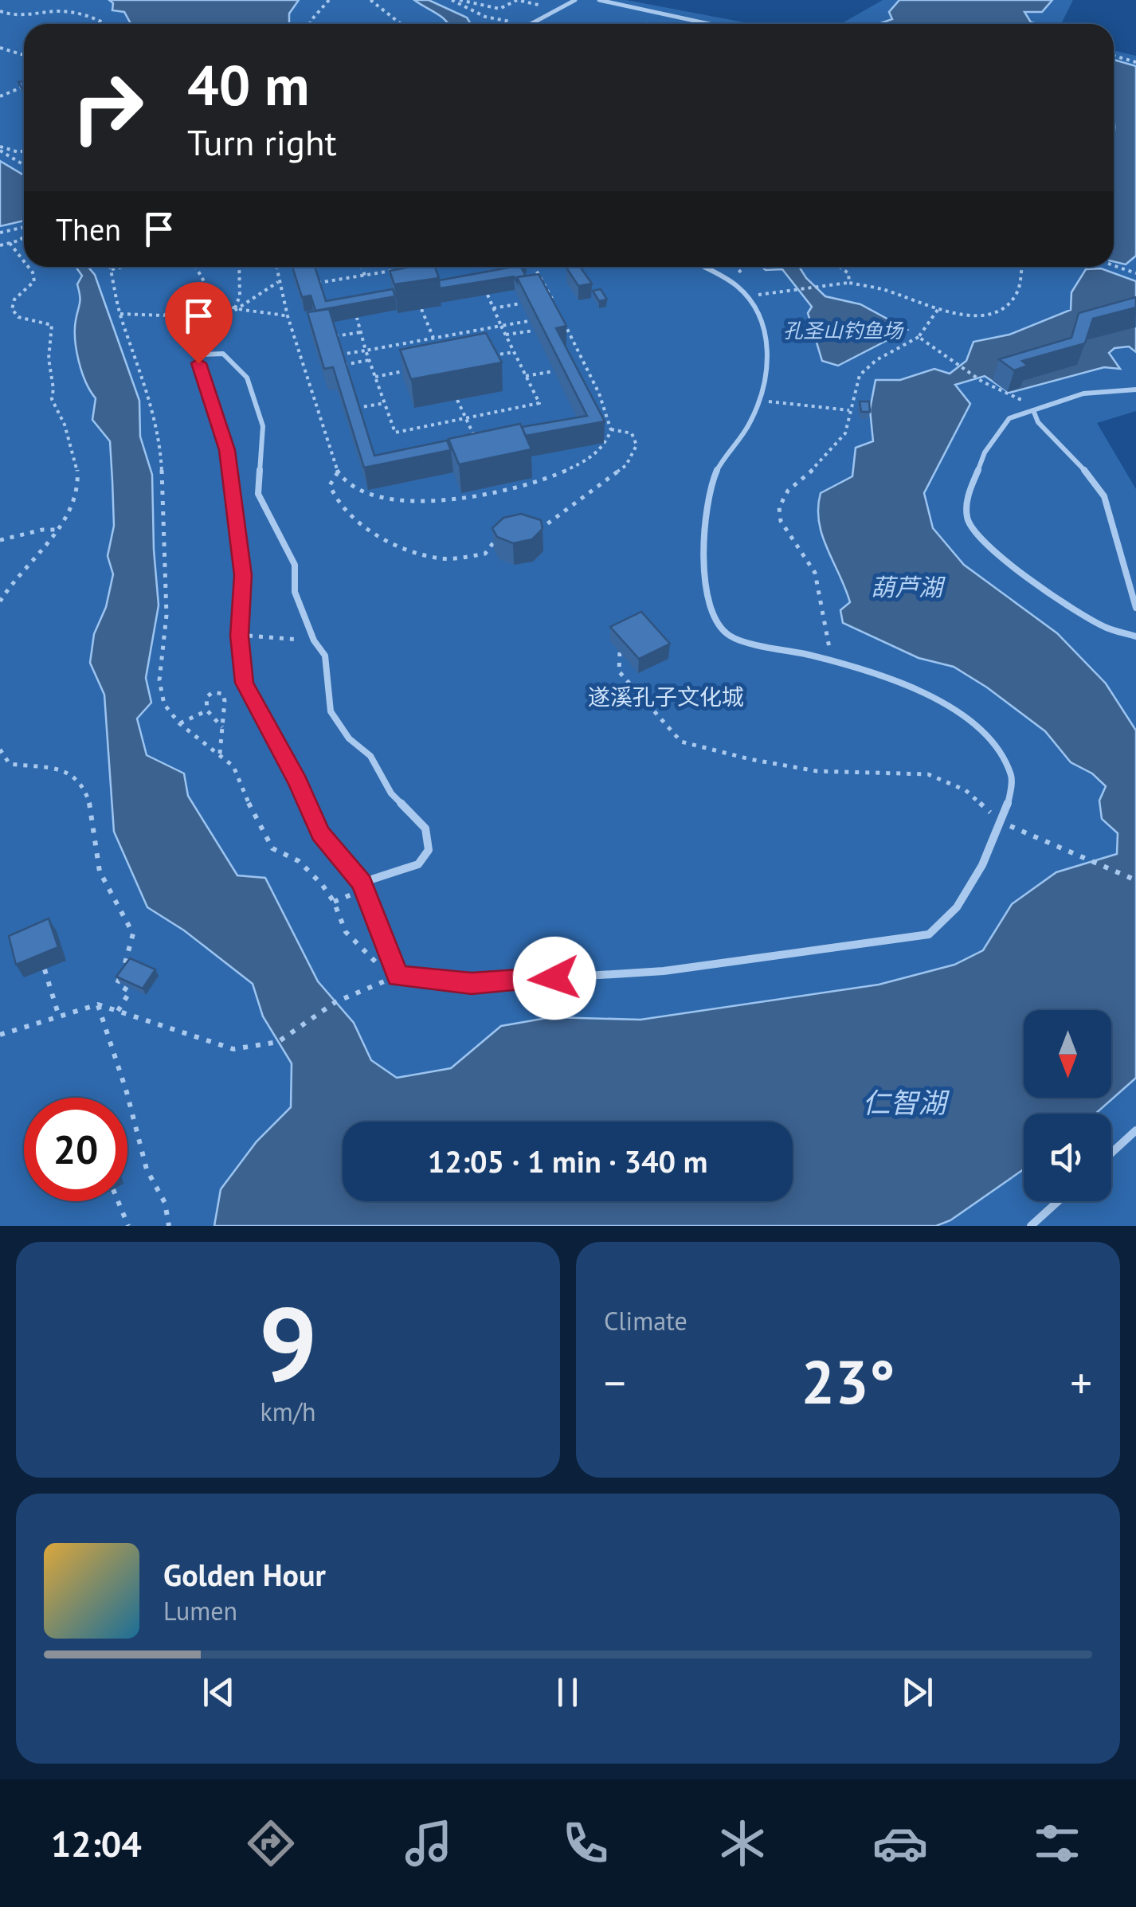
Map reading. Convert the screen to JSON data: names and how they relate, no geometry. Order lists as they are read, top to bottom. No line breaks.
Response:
{"water":["孔圣山钓鱼场","葫芦湖","仁智湖"],"parks":["遂溪孔子文化城"],"north":"bottom","page":{"turn":["40 m","Turn right"],"then":"Then","limit":"20","trip":"12:05 · 1 min · 340 m","tile":[["9","km/h"],"Climate"],"heat":["−","23°","+"],"song":["Golden Hour","Lumen"],"tabs":"12:04"}}
